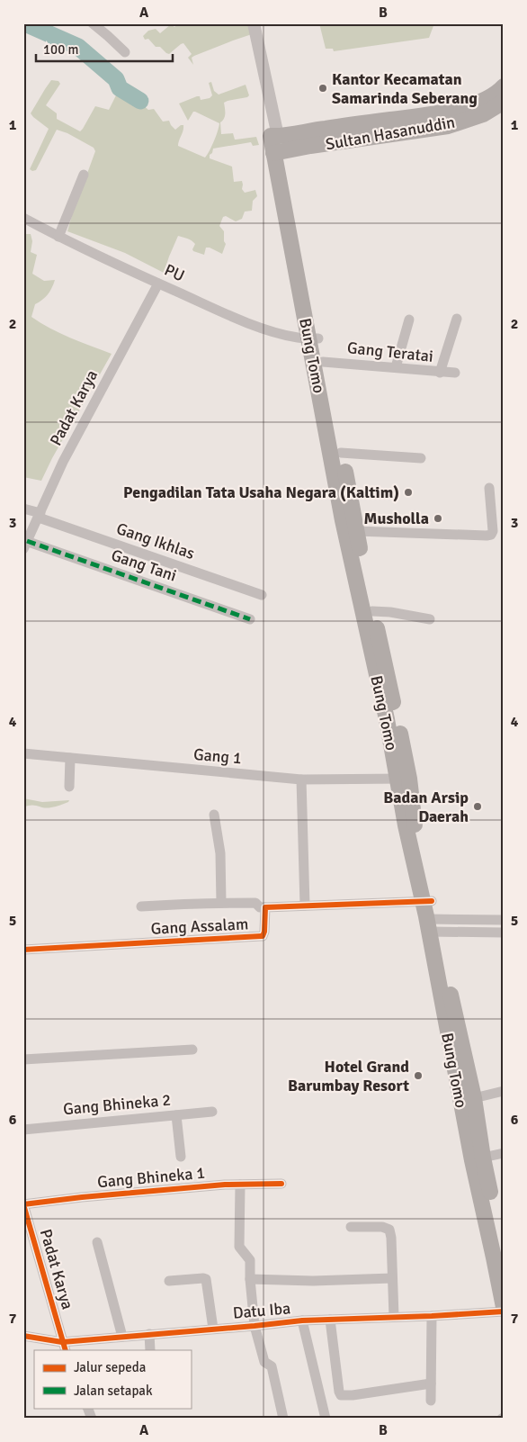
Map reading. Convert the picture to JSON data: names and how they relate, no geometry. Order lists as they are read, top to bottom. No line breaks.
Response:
{"streets":{"main road":["Sultan Hasanuddin","Bung Tomo"],"street":["PU","Gang Teratai","Padat Karya","Gang Ikhlas","Gang Tani","Gang 1","Gang Assalam","Gang Bhineka 2","Gang Bhineka 1","Datu Iba"]},"crossings":[["Sultan Hasanuddin","Bung Tomo"],["PU","Bung Tomo"],["PU","Padat Karya"],["Gang Teratai","Bung Tomo"],["Bung Tomo","Gang 1"],["Bung Tomo","Gang Assalam"],["Padat Karya","Gang Ikhlas"],["Padat Karya","Gang Tani"],["Padat Karya","Gang Bhineka 1"],["Padat Karya","Datu Iba"]],"places":["Kantor Kecamatan Samarinda Seberang","Pengadilan Tata Usaha Negara (Kaltim)","Musholla","Badan Arsip Daerah","Hotel Grand Barumbay Resort"],"legend":["Jalur sepeda","Jalan setapak"],"scale_bar":"100 m","grid":{"columns":["A","B"],"rows":["1","2","3","4","5","6","7"]}}
